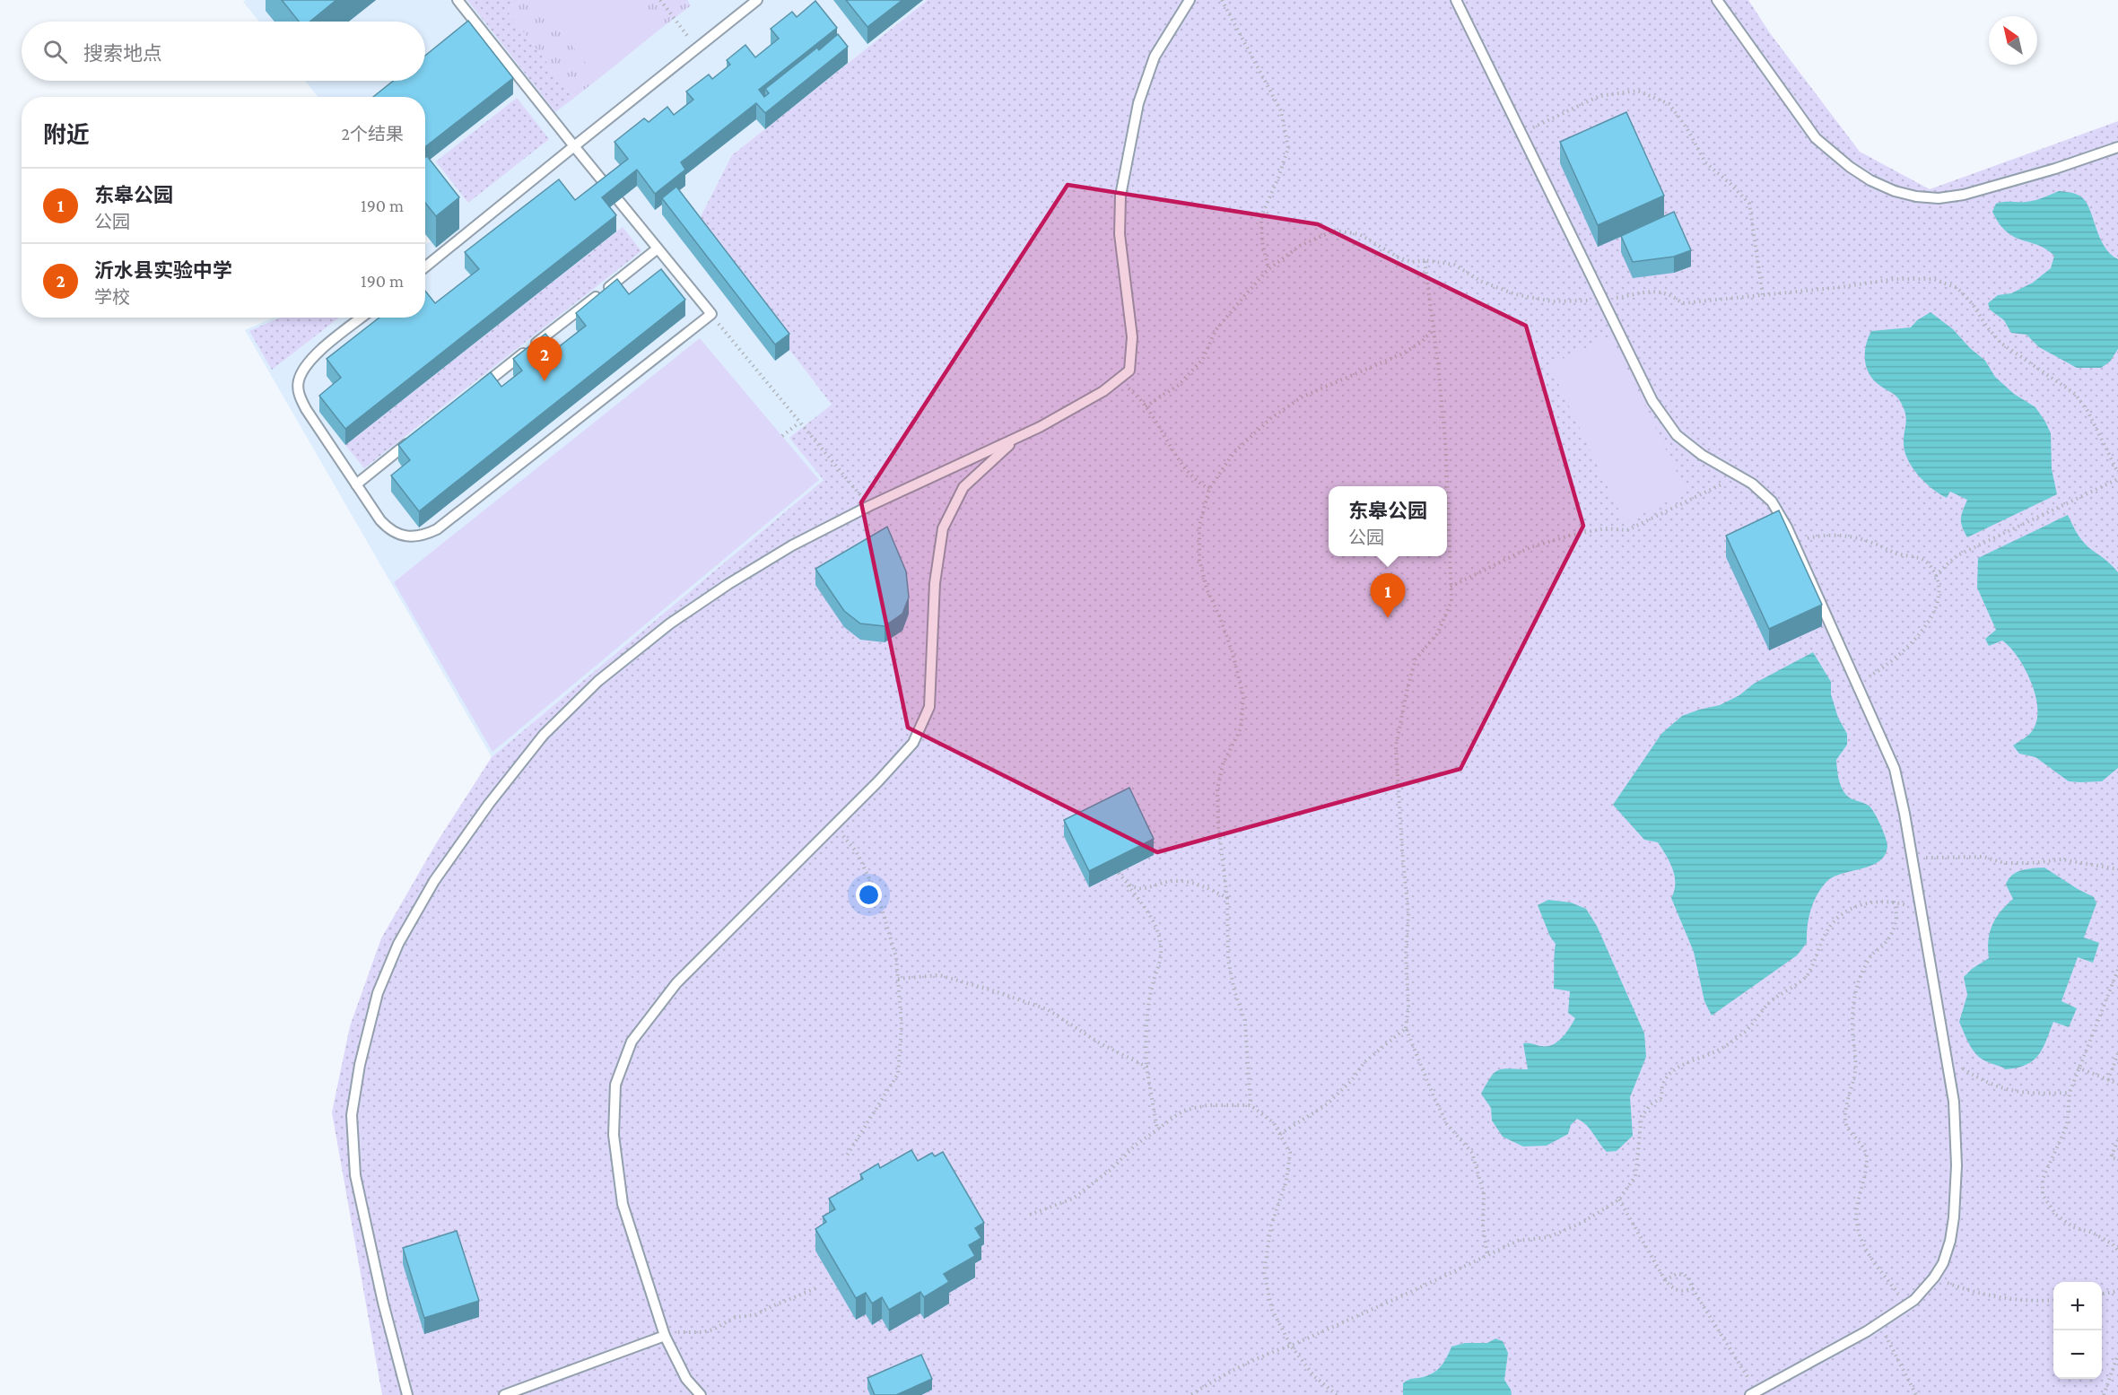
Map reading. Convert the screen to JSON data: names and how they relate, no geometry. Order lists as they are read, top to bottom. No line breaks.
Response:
{"north":"top left","page":{"search":"搜索地点","heading":["附近","2个结果"],"list":[{"mark":"1","name":"东皋公园","note":"公园","value":"190 m"},{"mark":"2","name":"沂水县实验中学","note":"学校","value":"190 m"}],"pins":["2","1"],"popup":["东皋公园","公园"],"map_buttons":["+","−"]}}
